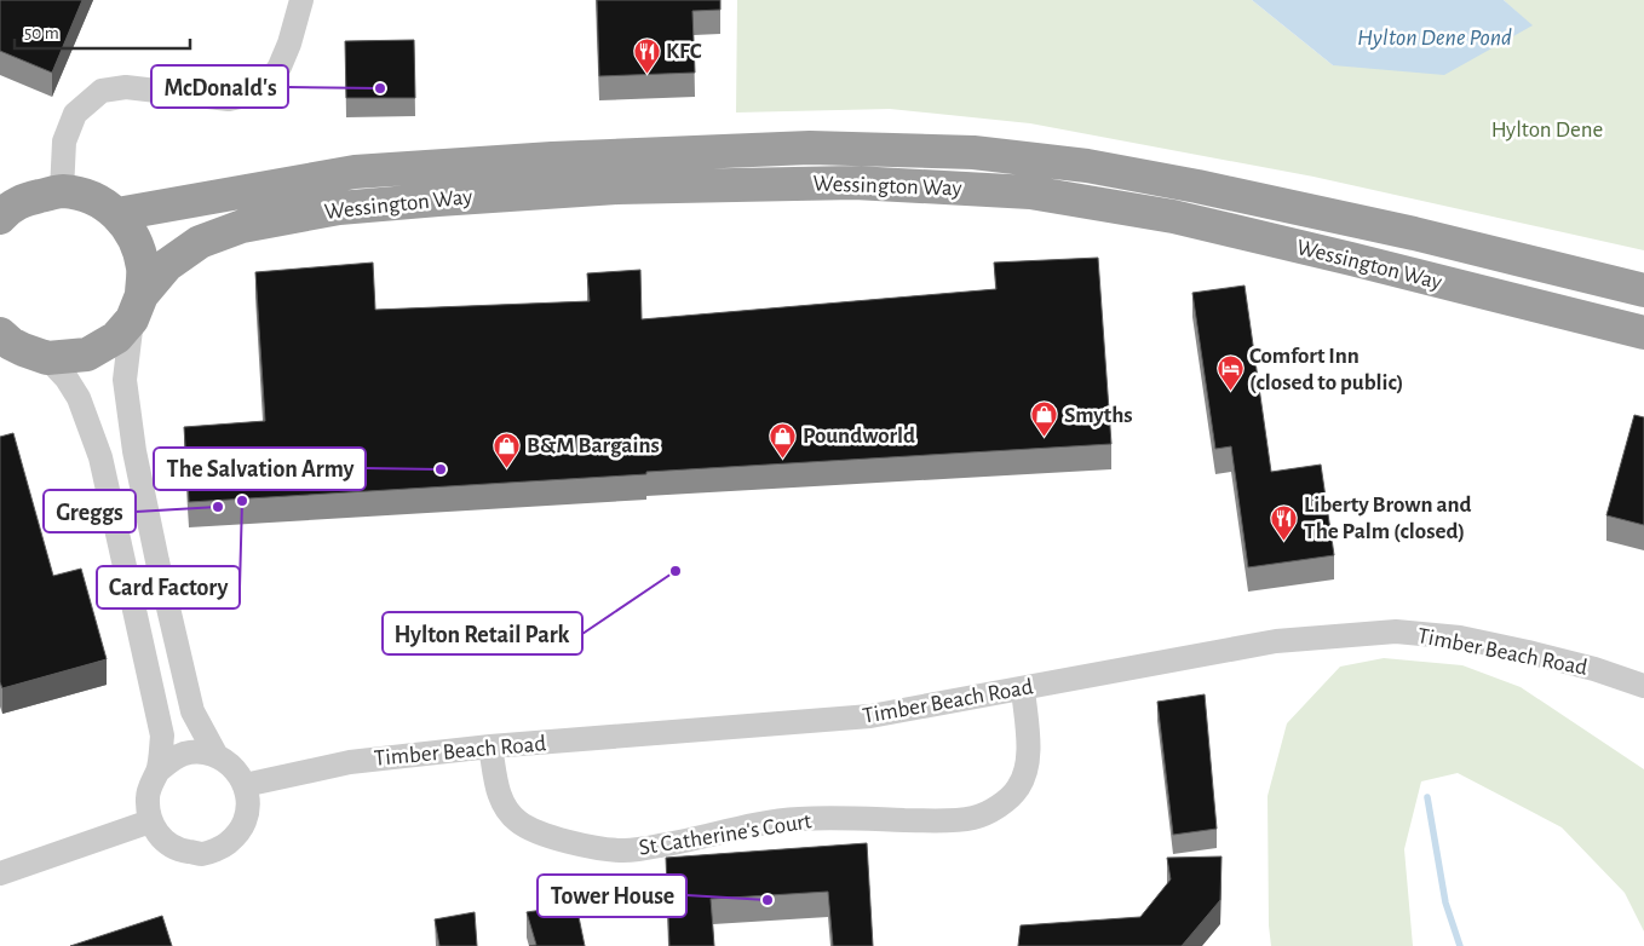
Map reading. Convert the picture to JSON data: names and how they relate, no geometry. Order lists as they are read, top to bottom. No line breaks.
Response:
{"streets":{"highway":["Wessington Way"],"street":["Timber Beach Road","St Catherine's Court"]},"crossings":[["Timber Beach Road","St Catherine's Court"]],"water":["Hylton Dene Pond"],"parks":["Hylton Dene"],"places":{"restaurant":["KFC","Liberty Brown and The Palm (closed)"],"other":["McDonald's","The Salvation Army","Card Factory","Greggs","Hylton Retail Park","Tower House"],"hotel":["Comfort Inn (closed to public)"],"shop":["Smyths","Poundworld","B&M Bargains"]},"scale_bar":"50 m"}
